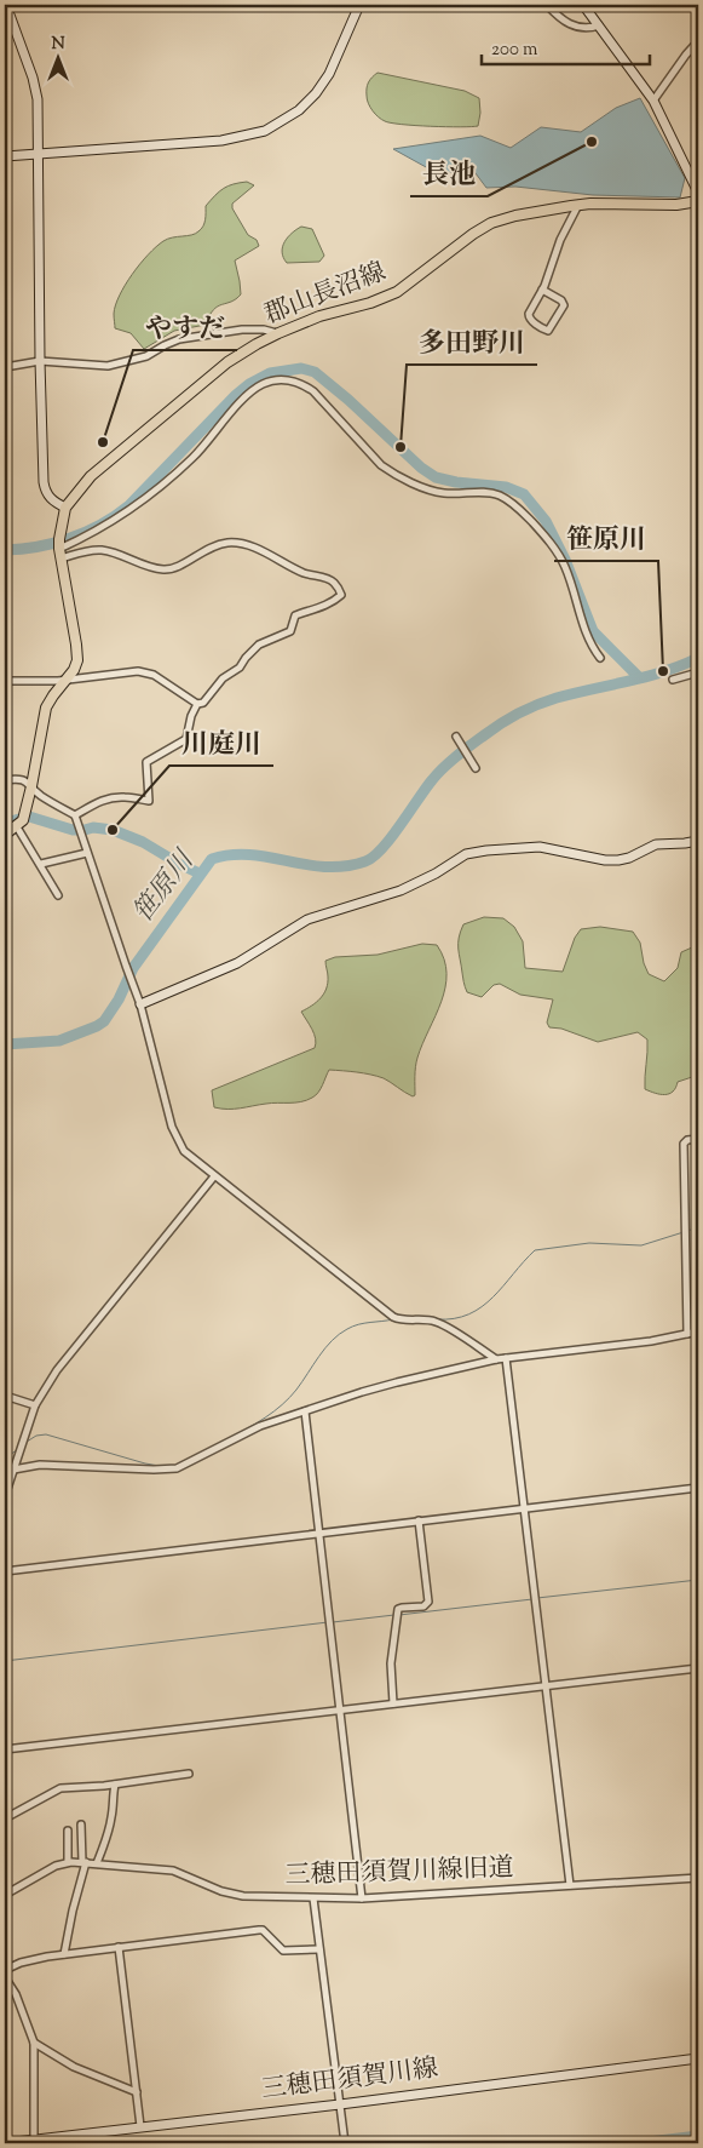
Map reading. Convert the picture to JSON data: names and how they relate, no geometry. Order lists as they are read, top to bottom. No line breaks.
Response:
{"streets":{"main road":["郡山長沼線"],"street":["三穂田須賀川線旧道","三穂田須賀川線"]},"water":["笹原川"],"places":["長池","やすだ","多田野川","笹原川","川庭川"],"scale_bar":"200 m","north":"top"}
